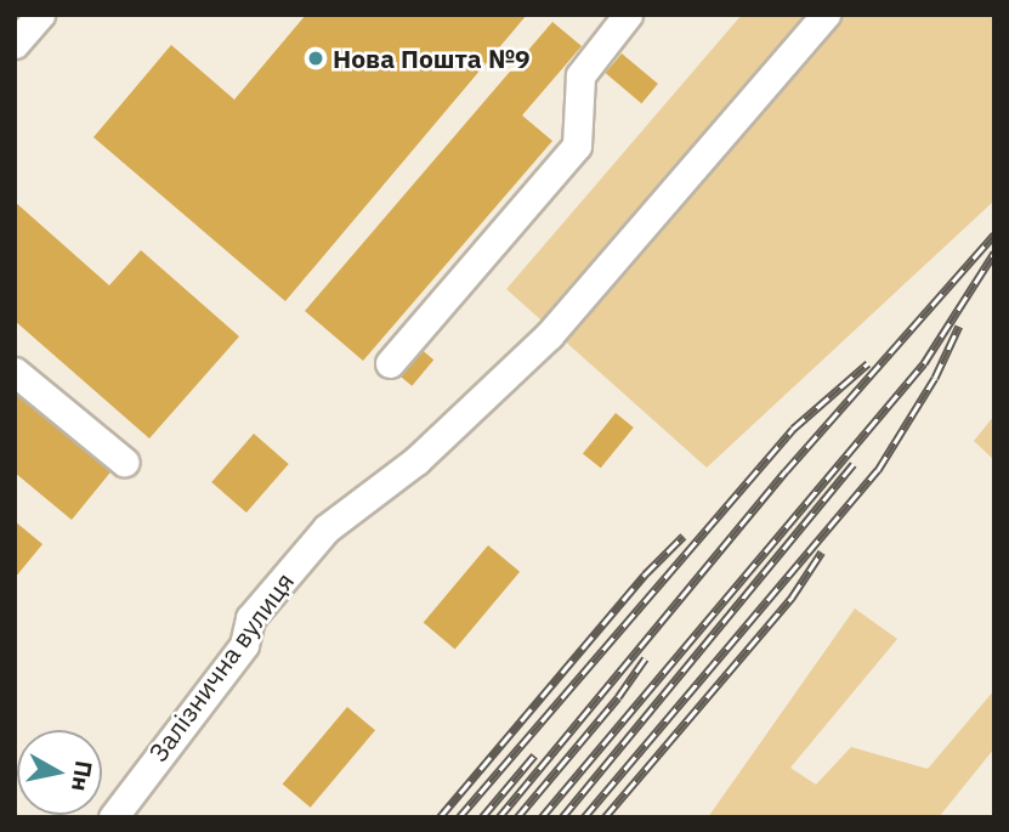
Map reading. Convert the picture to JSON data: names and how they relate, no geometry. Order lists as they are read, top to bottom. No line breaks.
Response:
{"streets":{"street":["Залізнична вулиця"]},"places":["Нова Пошта №9"],"north":"right"}
